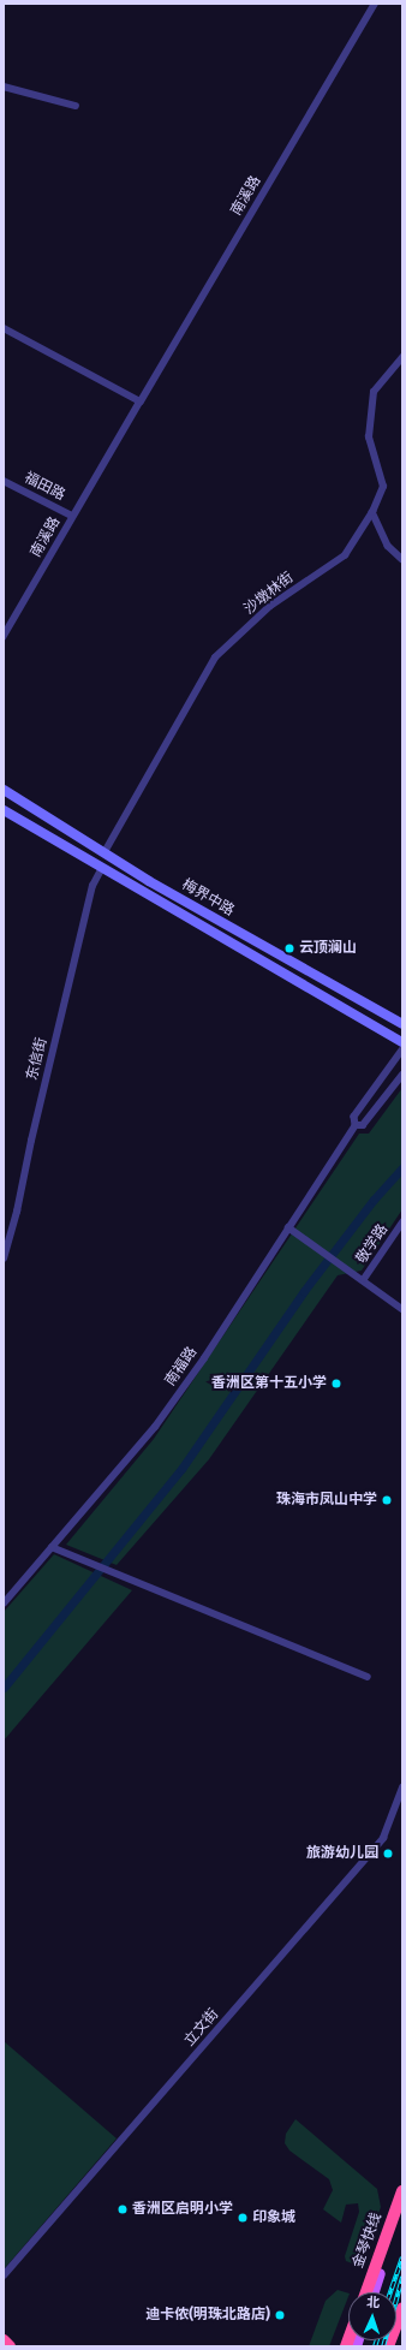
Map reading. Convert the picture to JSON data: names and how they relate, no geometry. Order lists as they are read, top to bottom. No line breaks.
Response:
{"streets":{"highway":["金琴快线"],"main road":["梅界中路"],"street":["南溪路","福田路","沙墩林街","东信街","敬学路","南福路","立文街"]},"crossings":[["南溪路","福田路"],["沙墩林街","梅界中路"],["梅界中路","东信街"]],"places":["云顶澜山","香洲区第十五小学","珠海市凤山中学","旅游幼儿园","香洲区启明小学","印象城","迪卡侬(明珠北路店)"],"north":"top"}
